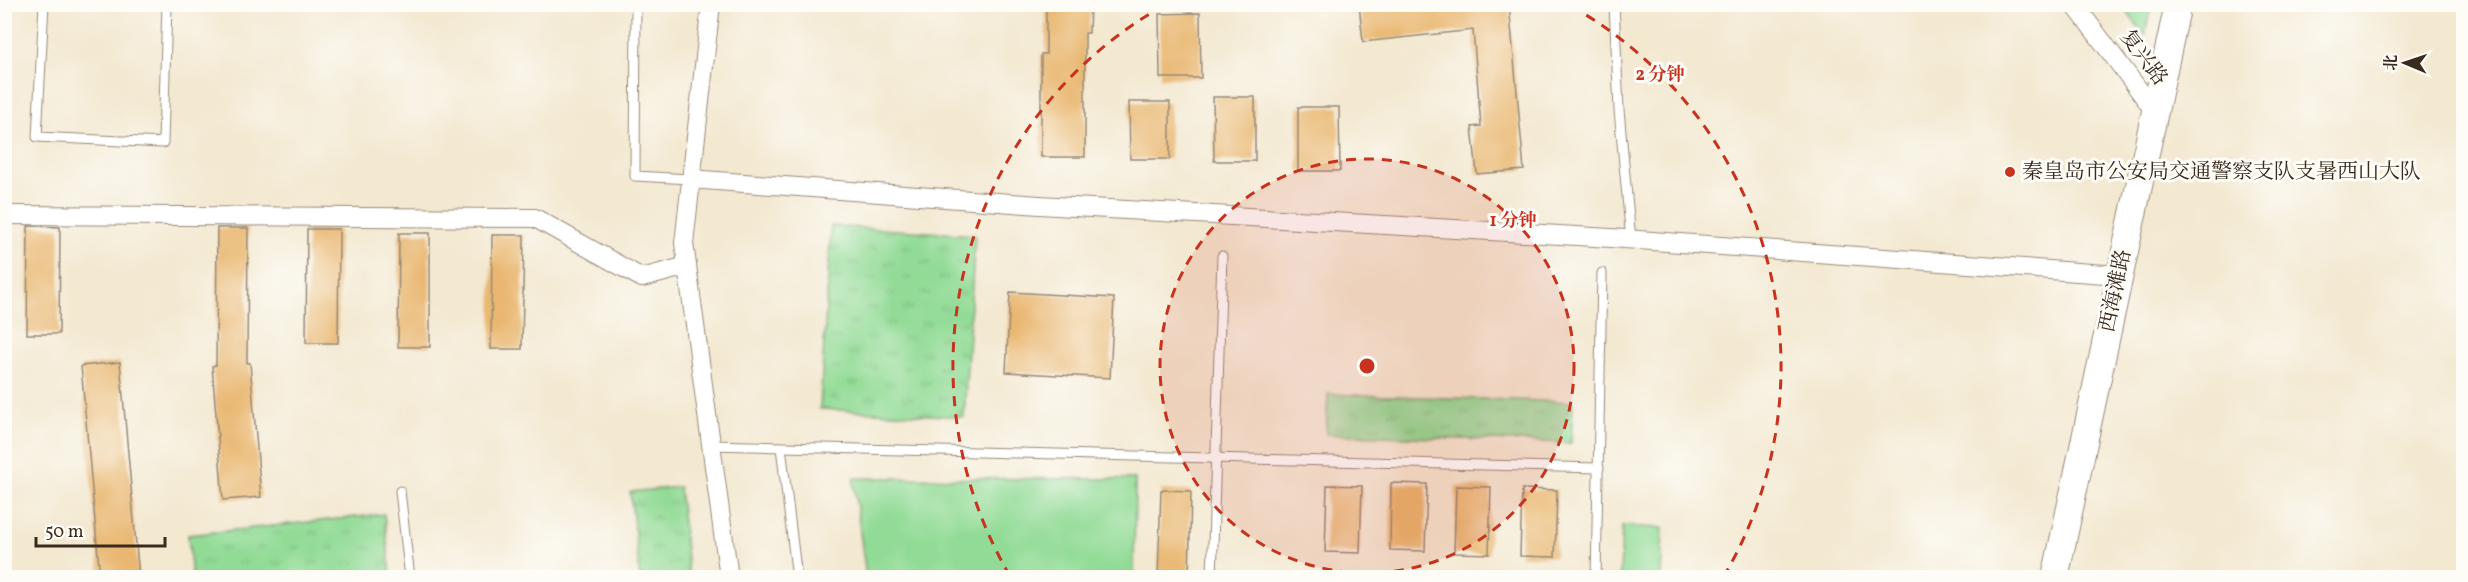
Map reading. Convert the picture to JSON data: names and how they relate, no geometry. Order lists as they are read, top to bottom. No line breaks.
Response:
{"streets":{"main road":["西海滩路"],"street":["复兴路"]},"crossings":[["复兴路","西海滩路"]],"places":["秦皇岛市公安局交通警察支队支暑西山大队"],"scale_bar":"50 m","north":"left","rings":["2 分钟","1 分钟"]}
